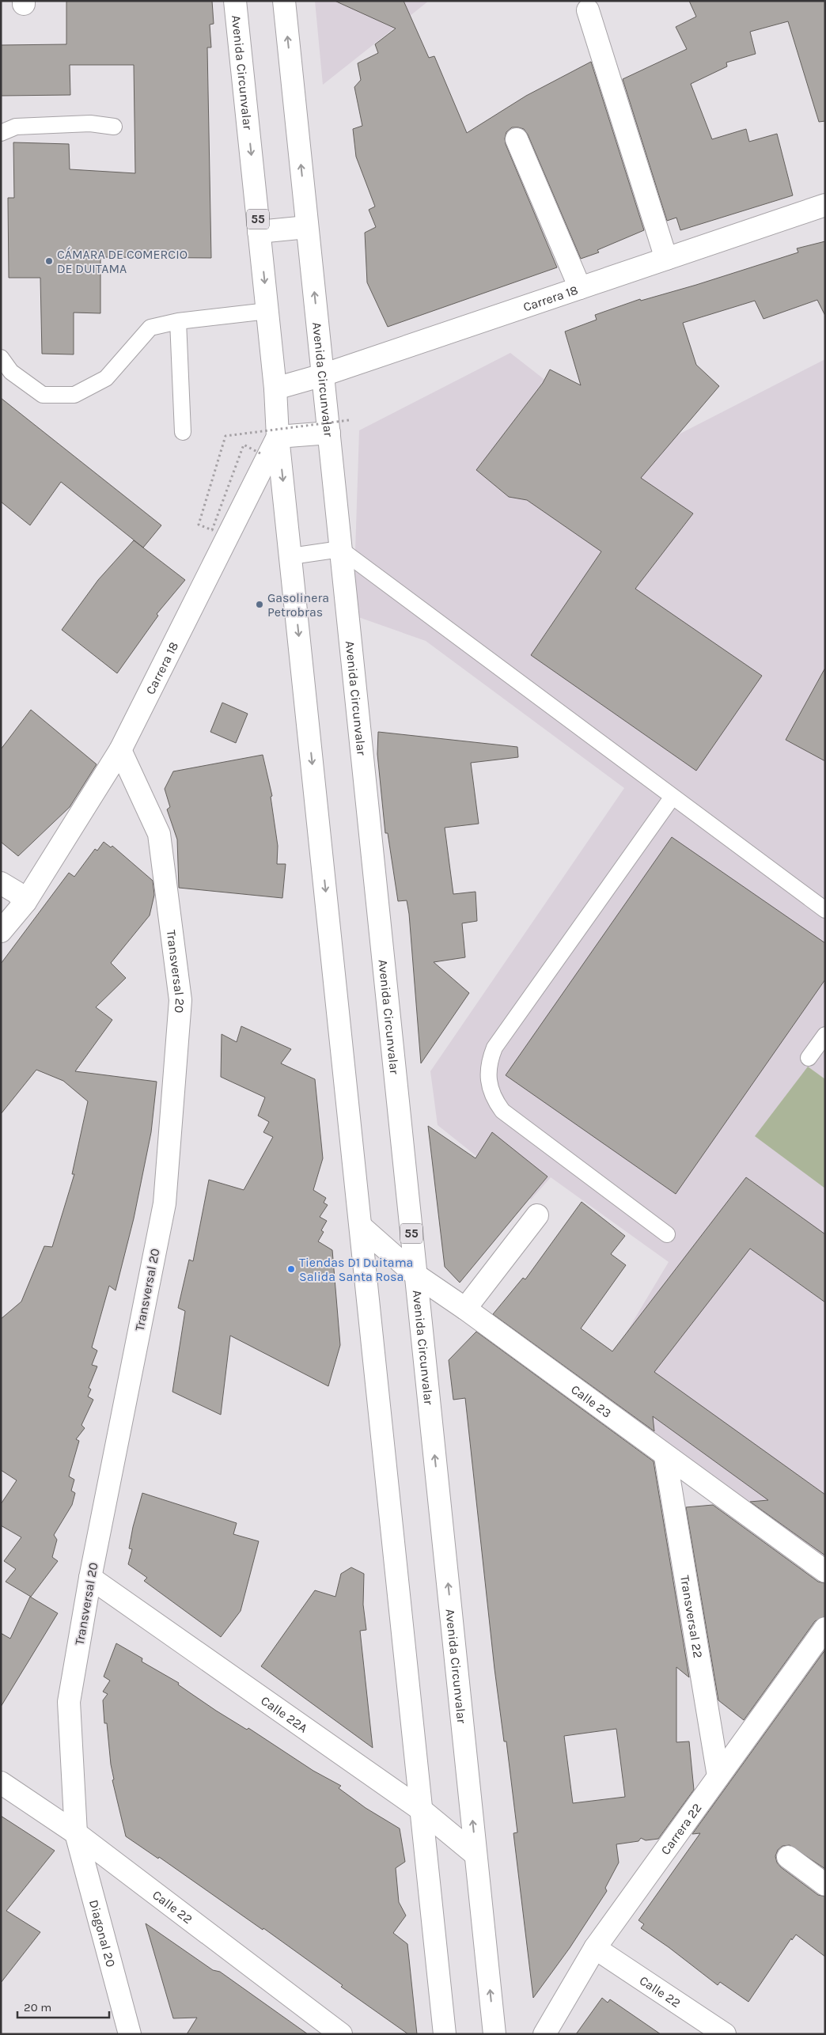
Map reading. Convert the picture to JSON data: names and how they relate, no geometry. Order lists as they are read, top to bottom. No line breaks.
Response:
{"streets":{"main road":["Avenida Circunvalar","55","Carrera 18","Transversal 20","Calle 23","Transversal 22","Calle 22A","Carrera 22","Calle 22","Diagonal 20"]},"crossings":[["Avenida Circunvalar","Carrera 18"],["Avenida Circunvalar","Calle 23"],["Avenida Circunvalar","Calle 22A"],["Carrera 18","Transversal 20"],["Transversal 20","Calle 22A"],["Transversal 20","Calle 22"],["Transversal 20","Diagonal 20"],["Calle 23","Transversal 22"],["Transversal 22","Carrera 22"],["Carrera 22","Calle 22"],["Calle 22","Diagonal 20"]],"places":["CÁMARA DE COMERCIO DE DUITAMA","Gasolinera Petrobras","Tiendas D1 Duitama Salida Santa Rosa"],"scale_bar":"20 m"}
